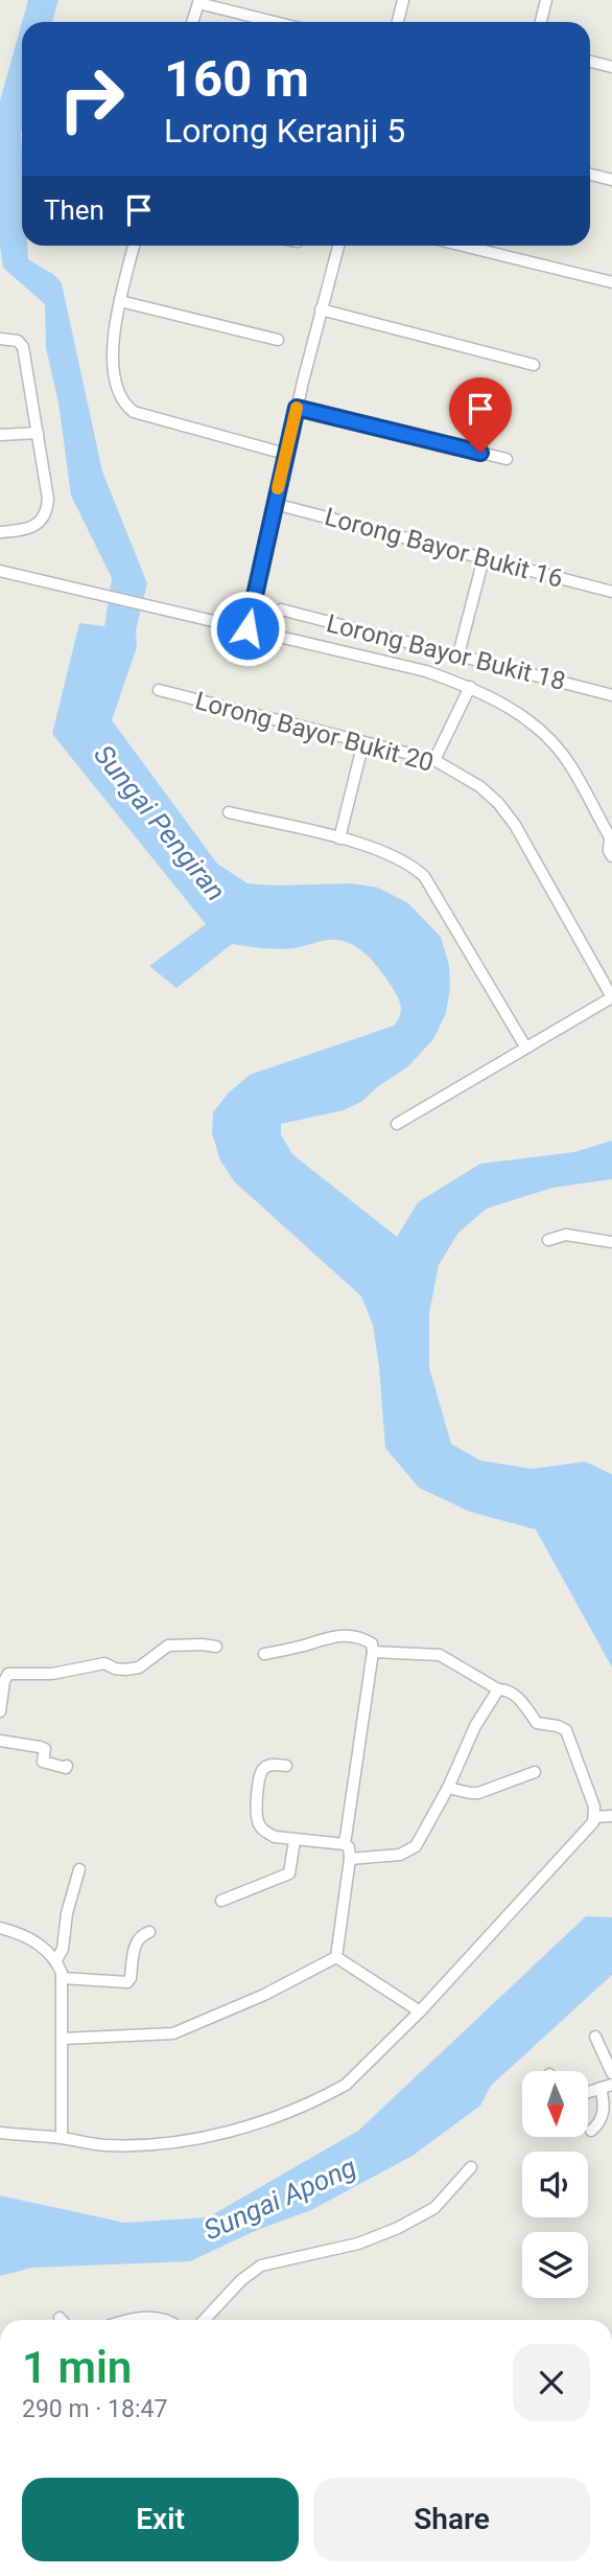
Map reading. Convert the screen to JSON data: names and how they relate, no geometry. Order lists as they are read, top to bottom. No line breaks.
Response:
{"streets":{"street":["Lorong Bayor Bukit 16","Lorong Bayor Bukit 18","Lorong Bayor Bukit 20"]},"water":["Sungai Pengiran","Sungai Apong"],"north":"bottom","page":{"turn":["160 m","Lorong Keranji 5"],"then":"Then","heading":["1 min","290 m · 18:47"],"buttons":["Exit","Share"]}}
